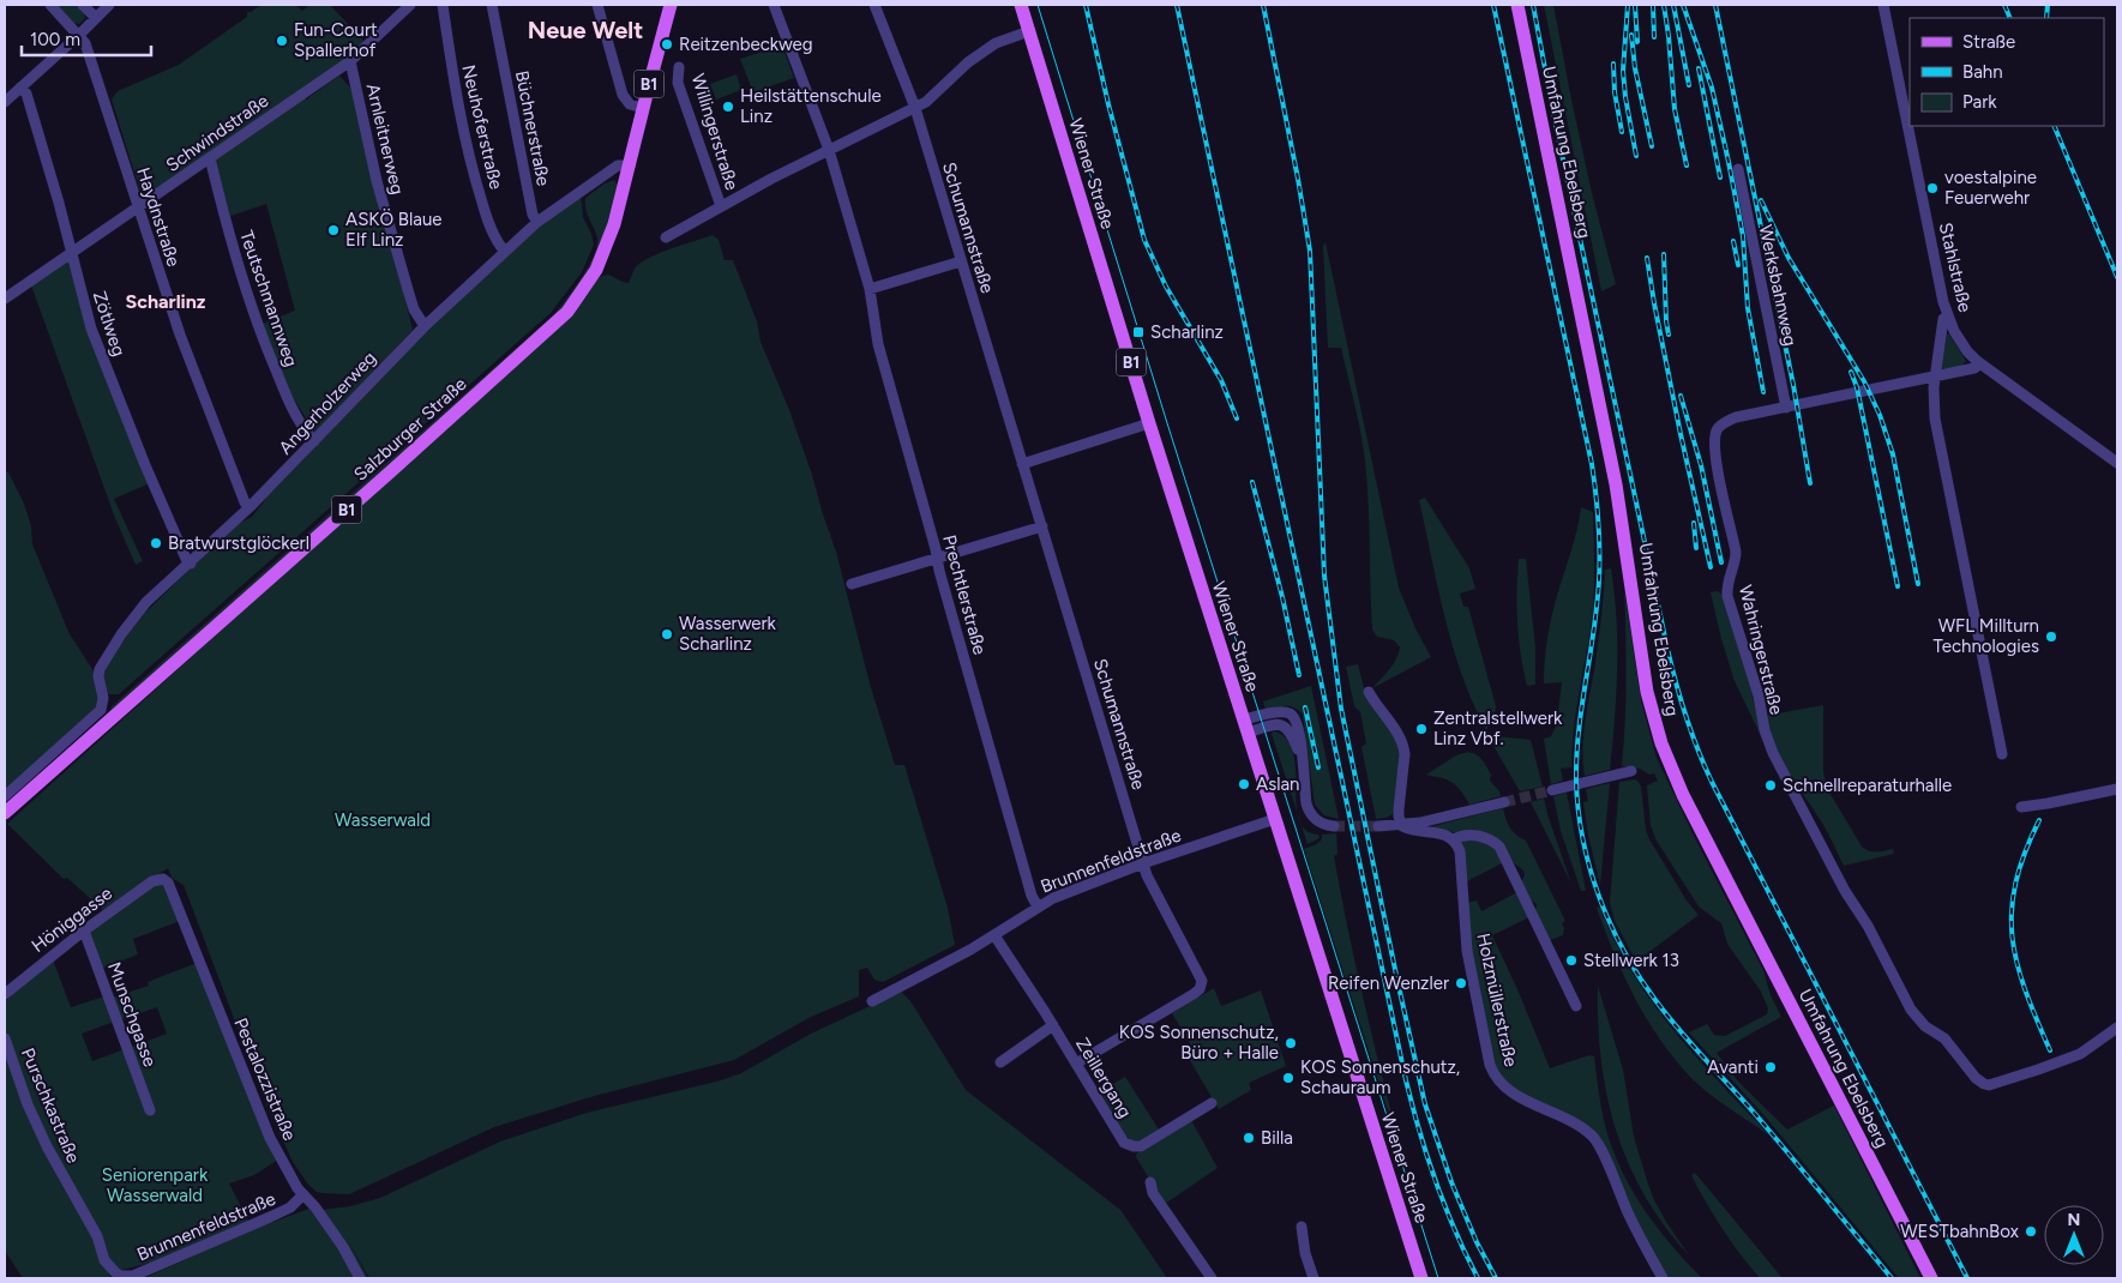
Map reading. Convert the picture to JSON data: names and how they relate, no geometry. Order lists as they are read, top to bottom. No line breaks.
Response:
{"streets":{"main road":["B1","Umfahrung Ebelsberg","Wiener Straße","Salzburger Straße"],"street":["Neuhoferstraße","Büchnerstraße","Willingerstraße","Schwindstraße","Arnleitnerweg","Haydnstraße","Schumannstraße","Stahlstraße","Werksbahnweg","Teutschmannweg","Zötlweg","Angerholzerweg","Prechtlerstraße","Wahringerstraße","Brunnenfeldstraße","Höniggasse","Holzmüllerstraße","Munschgasse","Zeillergang","Pestalozzistraße","Purschkastraße"]},"crossings":[["Neuhoferstraße","Angerholzerweg"],["Büchnerstraße","Angerholzerweg"],["Willingerstraße","Wiener Straße"],["Willingerstraße","Schumannstraße"],["Willingerstraße","Prechtlerstraße"],["Schwindstraße","Arnleitnerweg"],["Schwindstraße","Haydnstraße"],["Schwindstraße","Teutschmannweg"],["Schwindstraße","Zötlweg"],["Arnleitnerweg","Angerholzerweg"],["Wiener Straße","Brunnenfeldstraße"],["Haydnstraße","Angerholzerweg"],["Schumannstraße","Brunnenfeldstraße"],["Schumannstraße","Zeillergang"],["Stahlstraße","Wahringerstraße"],["Werksbahnweg","Wahringerstraße"],["Teutschmannweg","Angerholzerweg"],["Zötlweg","Angerholzerweg"],["Angerholzerweg","Salzburger Straße"],["Prechtlerstraße","Brunnenfeldstraße"],["Brunnenfeldstraße","Zeillergang"],["Brunnenfeldstraße","Pestalozzistraße"],["Brunnenfeldstraße","Purschkastraße"],["Höniggasse","Munschgasse"],["Höniggasse","Pestalozzistraße"]],"districts":["Neue Welt","Scharlinz"],"parks":["Wasserwald","Seniorenpark Wasserwald"],"places":{"other":["Fun-Court Spallerhof","Reitzenbeckweg","Heilstättenschule Linz","voestalpine Feuerwehr","ASKÖ Blaue Elf Linz","Bratwurstglöckerl","Wasserwerk Scharlinz","WFL Millturn Technologies","Zentralstellwerk Linz Vbf.","Aslan","Schnellreparaturhalle","Stellwerk 13","Reifen Wenzler","KOS Sonnenschutz, Büro + Halle","Avanti","KOS Sonnenschutz, Schauraum","Billa","WESTbahnBox"],"transit":["Scharlinz"]},"legend":["Straße","Bahn","Park"],"scale_bar":"100 m","north":"top"}
